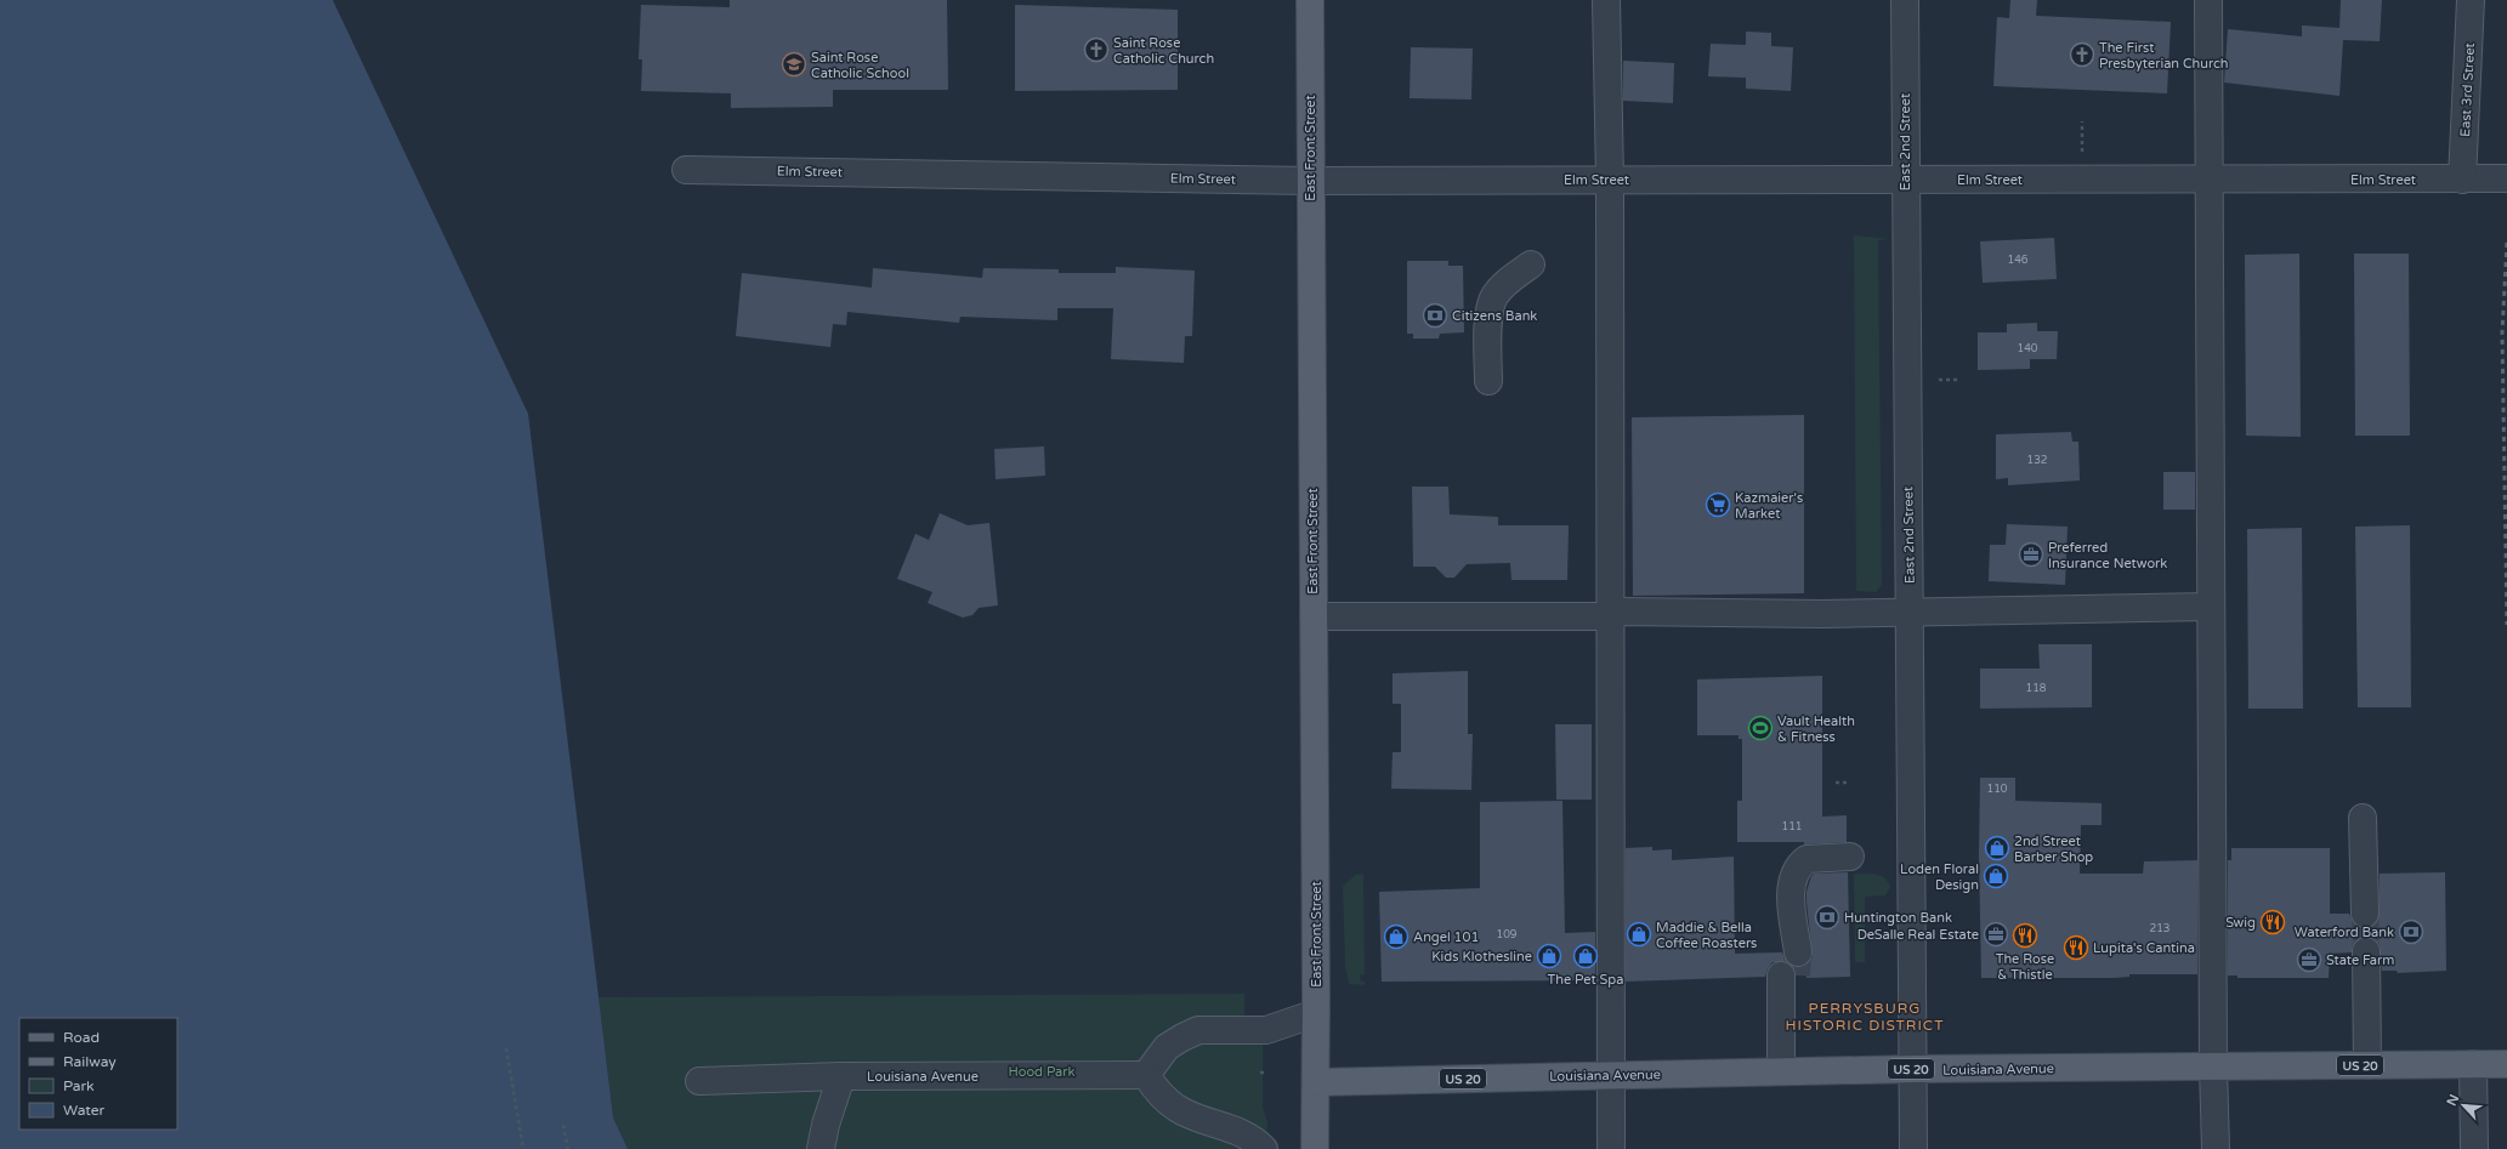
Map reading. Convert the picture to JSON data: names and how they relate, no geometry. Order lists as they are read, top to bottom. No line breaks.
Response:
{"streets":{"main road":["East Front Street","US 20","Louisiana Avenue"],"street":["East 3rd Street","East 2nd Street","Elm Street"]},"crossings":[["East 3rd Street","Elm Street"],["East 2nd Street","Elm Street"],["East 2nd Street","Louisiana Avenue"],["East Front Street","Elm Street"],["East Front Street","Louisiana Avenue"]],"districts":["PERRYSBURG HISTORIC DISTRICT"],"parks":["Hood Park"],"places":{"church":["Saint Rose Catholic Church","The First Presbyterian Church"],"school or university":["Saint Rose Catholic School"],"bank":["Citizens Bank","Huntington Bank","Waterford Bank"],"supermarket":["Kazmaier's Market"],"office":["Preferred Insurance Network","DeSalle Real Estate","State Farm"],"sports":["Vault Health & Fitness"],"shop":["2nd Street Barber Shop","Loden Floral Design","Maddie & Bella Coffee Roasters","Angel 101","Kids Klothesline","The Pet Spa"],"restaurant":["Swig","The Rose & Thistle","Lupita's Cantina"]},"house_numbers":["146","140","132","118","110","111","213","109"],"legend":["Road","Railway","Park","Water"],"north":"top left"}
